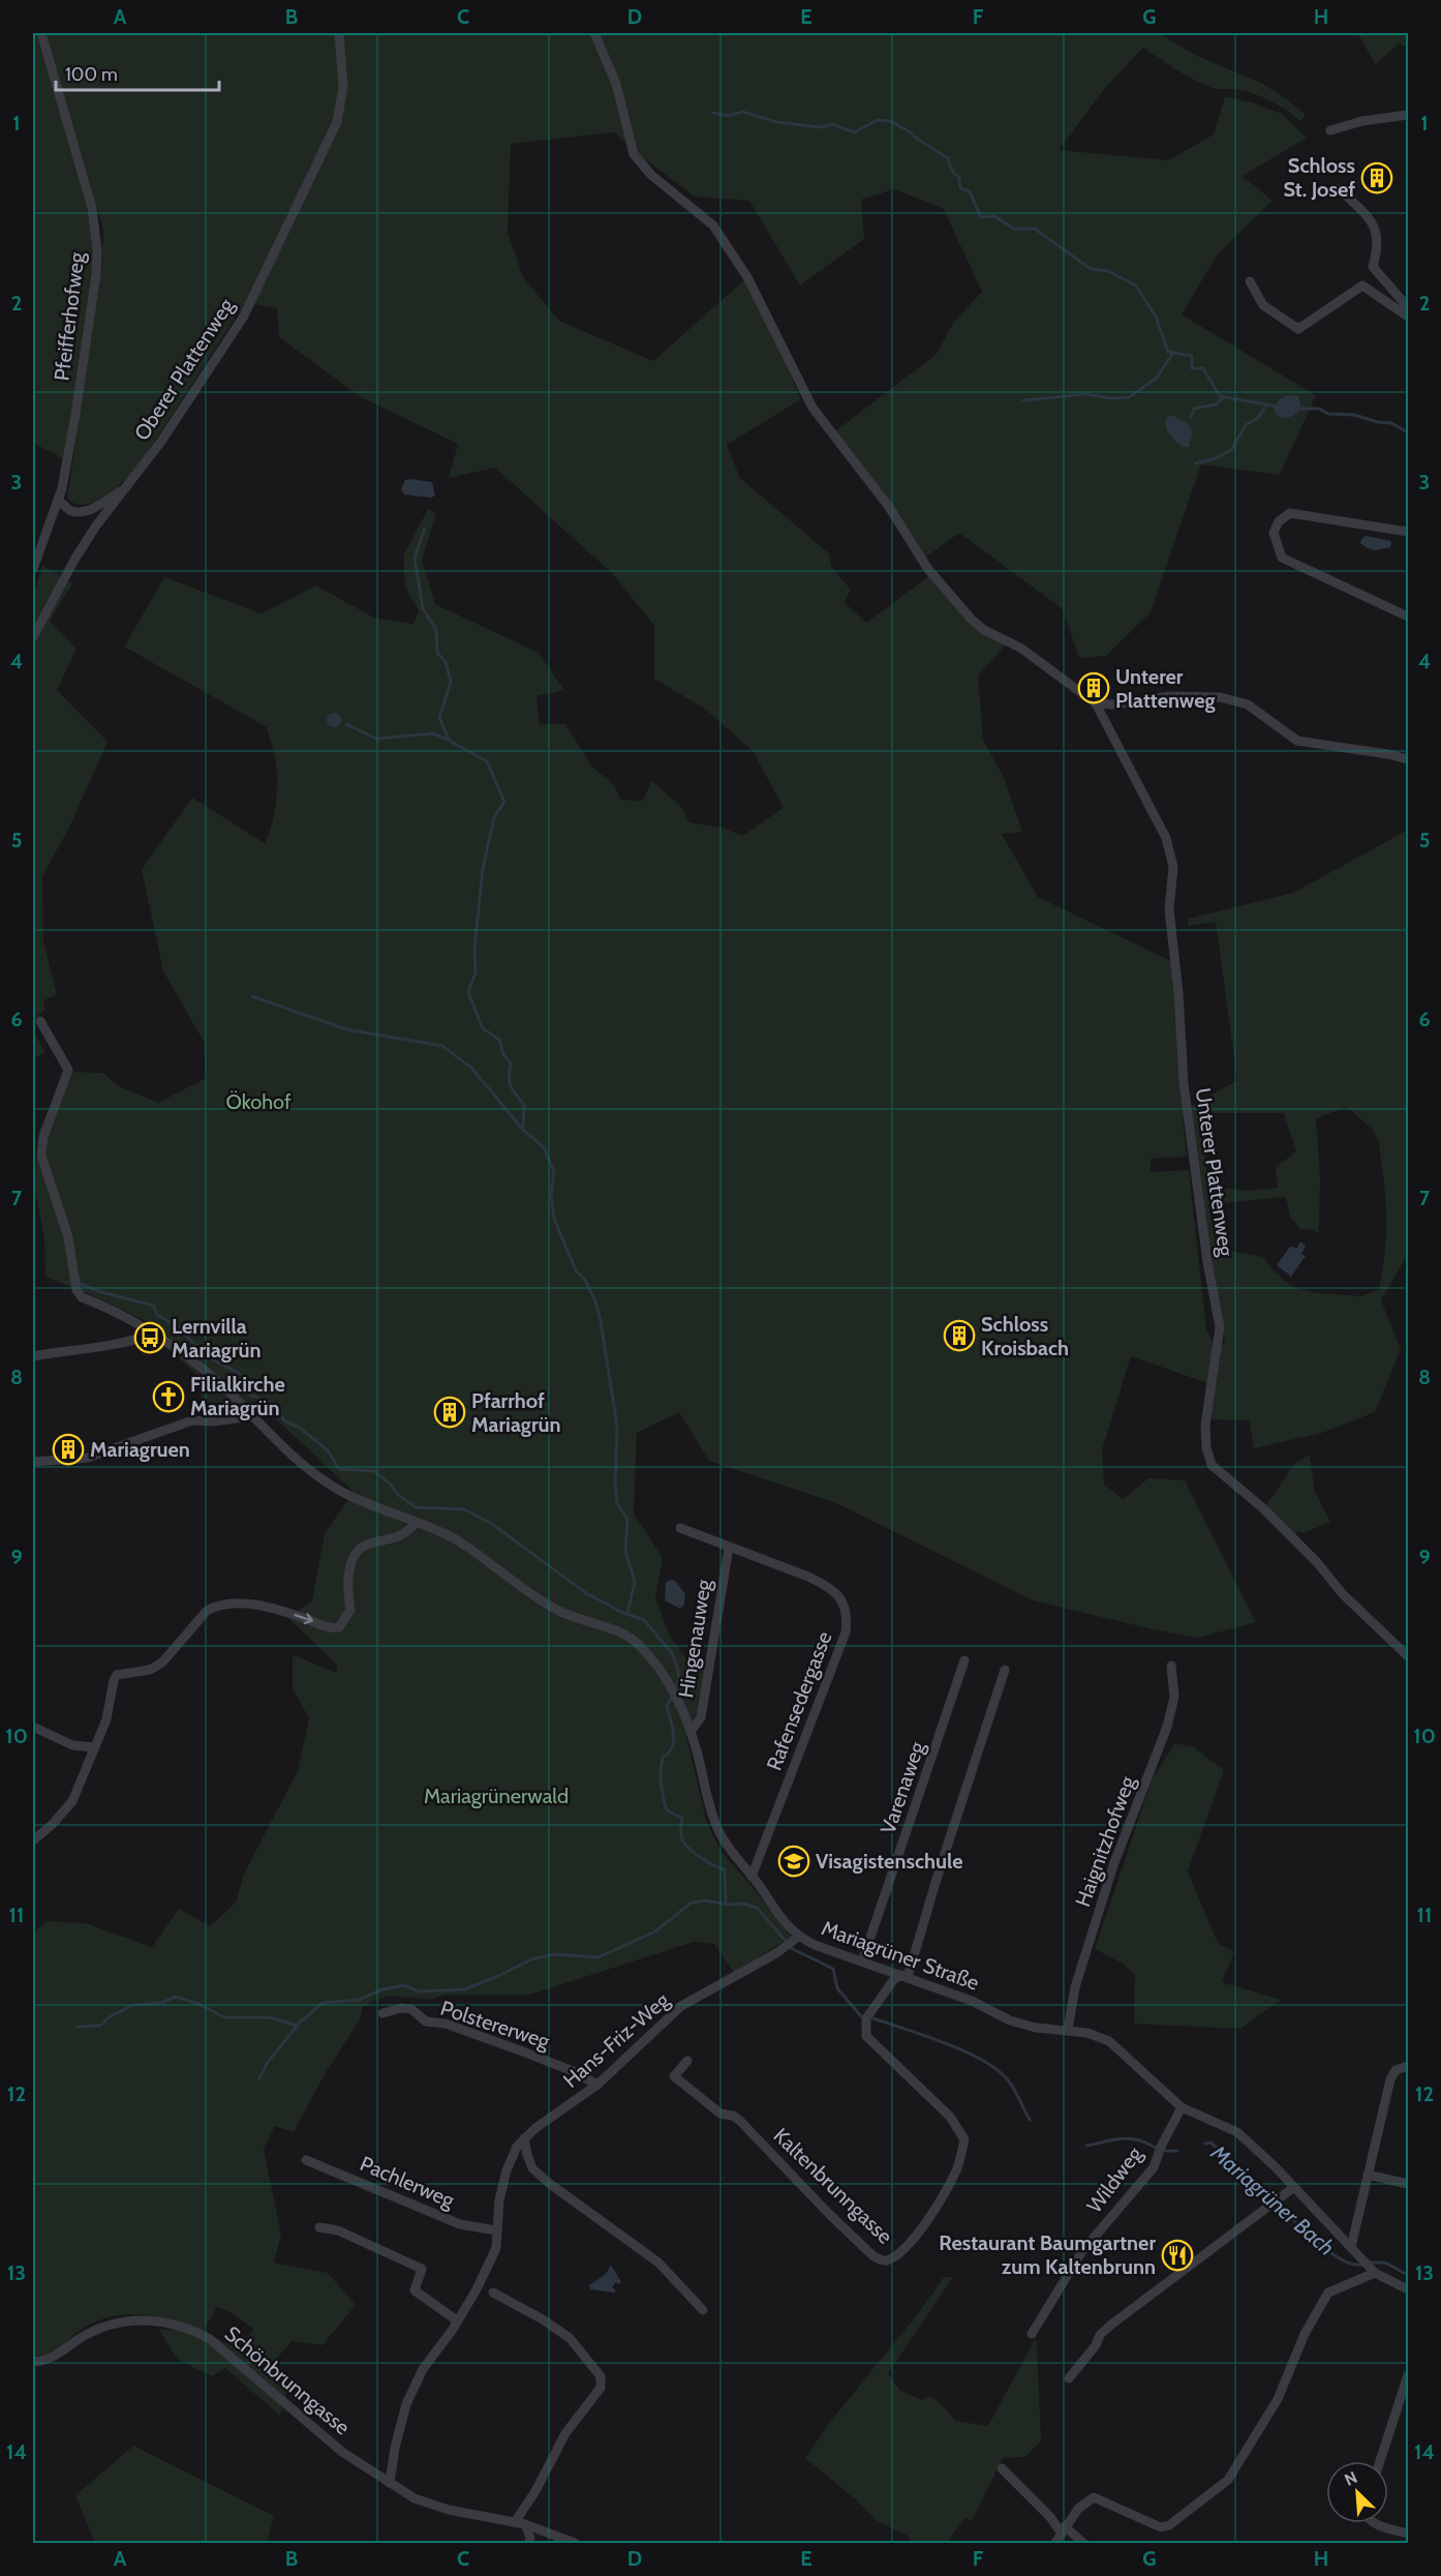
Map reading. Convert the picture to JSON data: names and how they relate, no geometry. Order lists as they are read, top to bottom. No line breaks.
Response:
{"streets":{"street":["Pfeifferhofweg","Oberer Plattenweg","Unterer Plattenweg","Hingenauweg","Rafensedergasse","Varenaweg","Haignitzhofweg","Mariagrüner Straße","Polstererweg","Hans-Friz-Weg","Wildweg","Pachlerweg","Kaltenbrunngasse","Schönbrunngasse"]},"crossings":[["Hingenauweg","Rafensedergasse"],["Hingenauweg","Mariagrüner Straße"],["Rafensedergasse","Mariagrüner Straße"],["Varenaweg","Mariagrüner Straße"],["Haignitzhofweg","Mariagrüner Straße"],["Mariagrüner Straße","Hans-Friz-Weg"],["Mariagrüner Straße","Wildweg"],["Mariagrüner Straße","Kaltenbrunngasse"],["Polstererweg","Hans-Friz-Weg"],["Hans-Friz-Weg","Pachlerweg"],["Hans-Friz-Weg","Schönbrunngasse"]],"water":["Mariagrüner Bach"],"parks":["Ökohof","Mariagrünerwald"],"places":{"building":["Schloss St. Josef","Unterer Plattenweg","Schloss Kroisbach","Pfarrhof Mariagrün","Mariagruen"],"bus stop":["Lernvilla Mariagrün"],"church":["Filialkirche Mariagrün"],"school or university":["Visagistenschule"],"restaurant":["Restaurant Baumgartner zum Kaltenbrunn"]},"scale_bar":"100 m","north":"top left","grid":{"columns":["A","B","C","D","E","F","G","H"],"rows":["1","2","3","4","5","6","7","8","9","10","11","12","13","14"]}}
